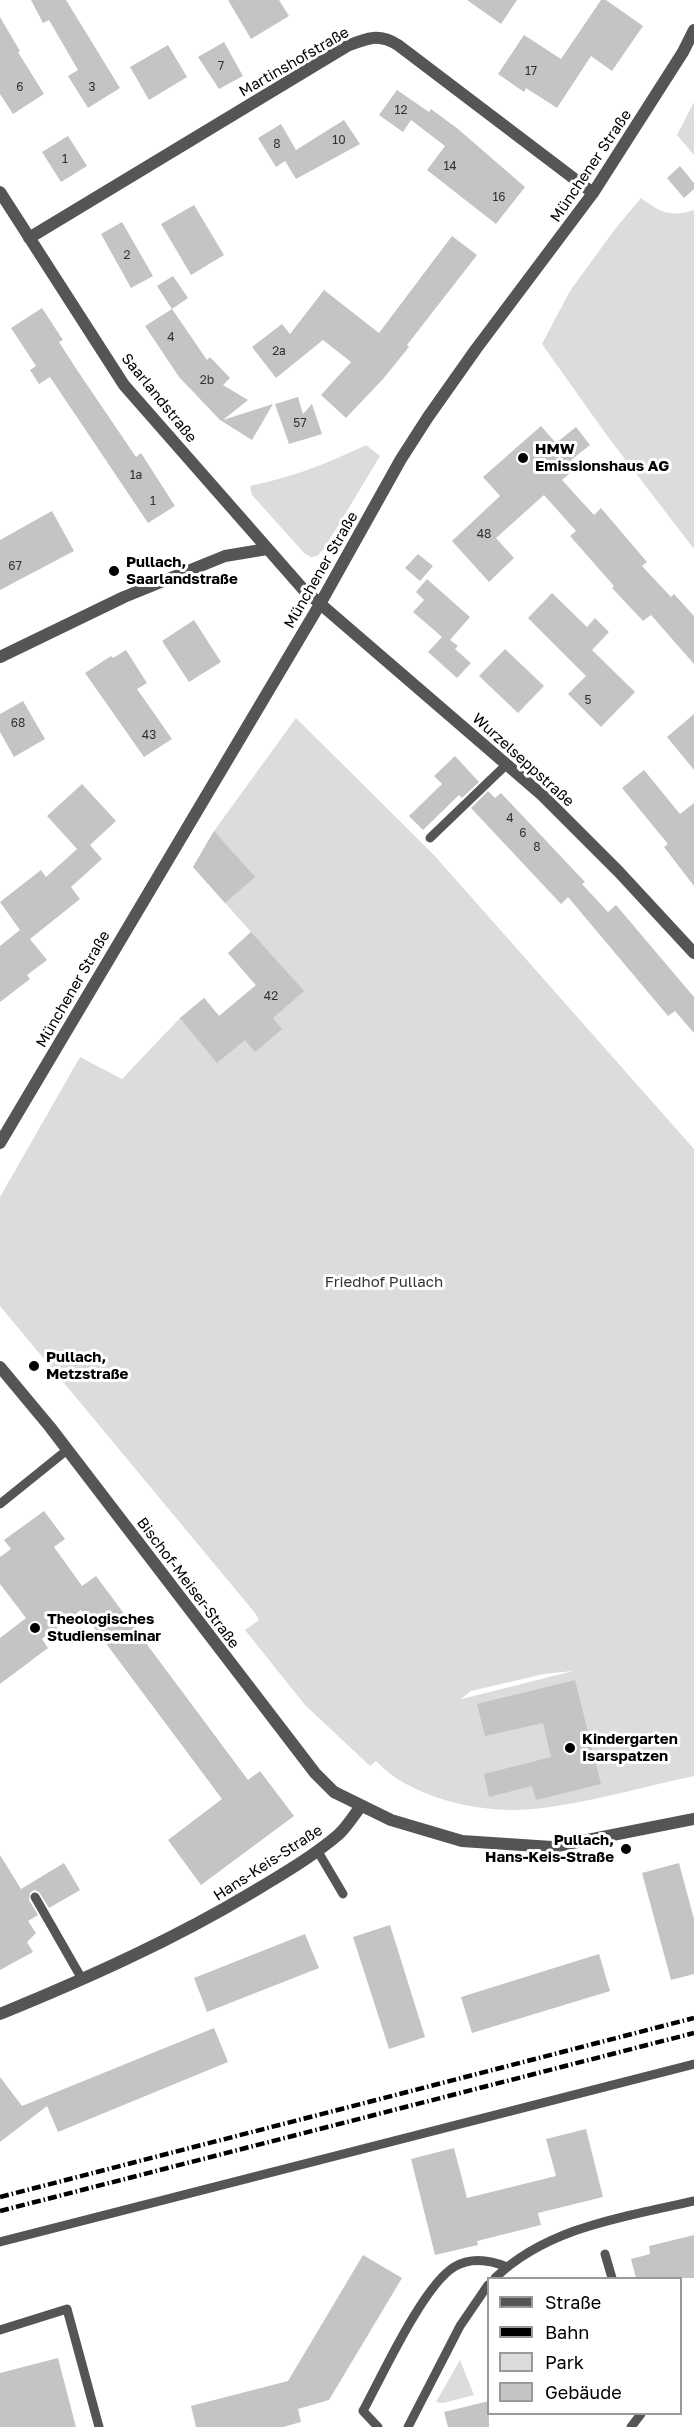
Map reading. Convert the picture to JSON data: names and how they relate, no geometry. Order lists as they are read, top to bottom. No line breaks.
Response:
{"streets":{"street":["Martinshofstraße","Münchener Straße","Saarlandstraße","Wurzelseppstraße","Bischof-Meiser-Straße","Hans-Keis-Straße"]},"crossings":[["Martinshofstraße","Münchener Straße"],["Martinshofstraße","Saarlandstraße"],["Münchener Straße","Saarlandstraße"],["Münchener Straße","Wurzelseppstraße"],["Saarlandstraße","Wurzelseppstraße"],["Bischof-Meiser-Straße","Hans-Keis-Straße"]],"parks":["Friedhof Pullach"],"places":["HMW Emissionshaus AG","Pullach, Saarlandstraße","Pullach, Metzstraße","Theologisches Studienseminar","Kindergarten Isarspatzen","Pullach, Hans-Keis-Straße"],"house_numbers":["7","17","6","3","12","10","8","1","14","16","2","4","2a","2b","57","1a","1","48","67","5","68","43","4","6","8","42"],"legend":["Straße","Bahn","Park","Gebäude"]}
